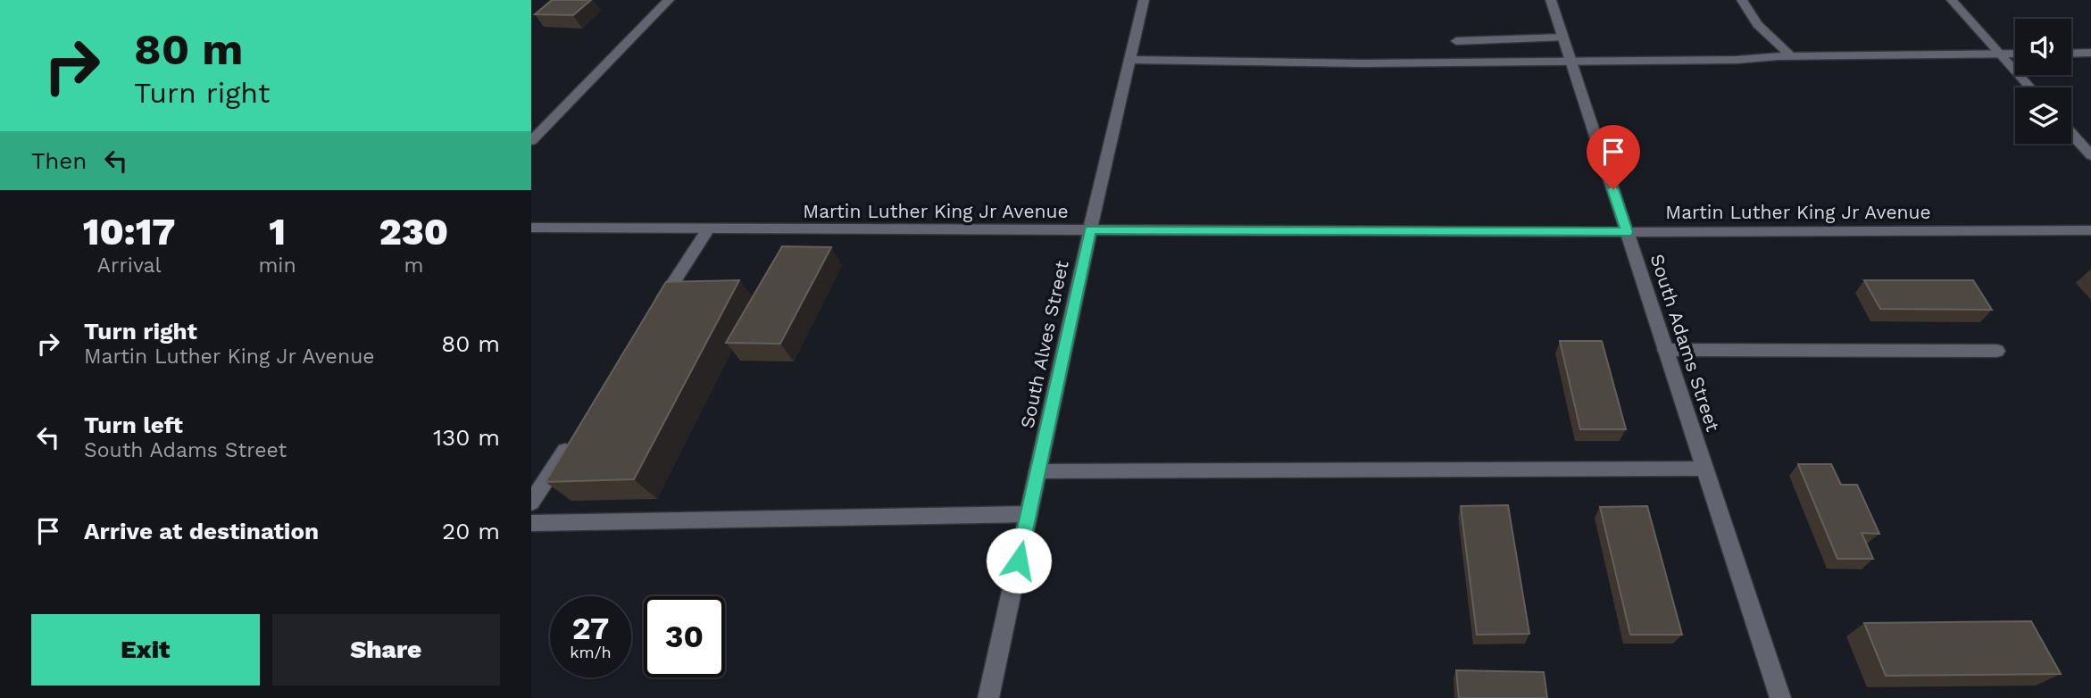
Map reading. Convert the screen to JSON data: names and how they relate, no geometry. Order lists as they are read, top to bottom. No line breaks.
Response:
{"streets":{"street":["Martin Luther King Jr Avenue","South Adams Street","South Alves Street"]},"crossings":[["Martin Luther King Jr Avenue","South Adams Street"],["Martin Luther King Jr Avenue","South Alves Street"]],"page":{"turn":["80 m","Turn right"],"then":"Then","eta":["10:17","Arrival","1","min","230","m"],"list":[{"name":"Turn right","note":"Martin Luther King Jr Avenue","value":"80 m"},{"name":"Turn left","note":"South Adams Street","value":"130 m"},{"name":"Arrive at destination","value":"20 m"}],"speed":"27 km/h","limit":"30","buttons":["Exit","Share"]}}
